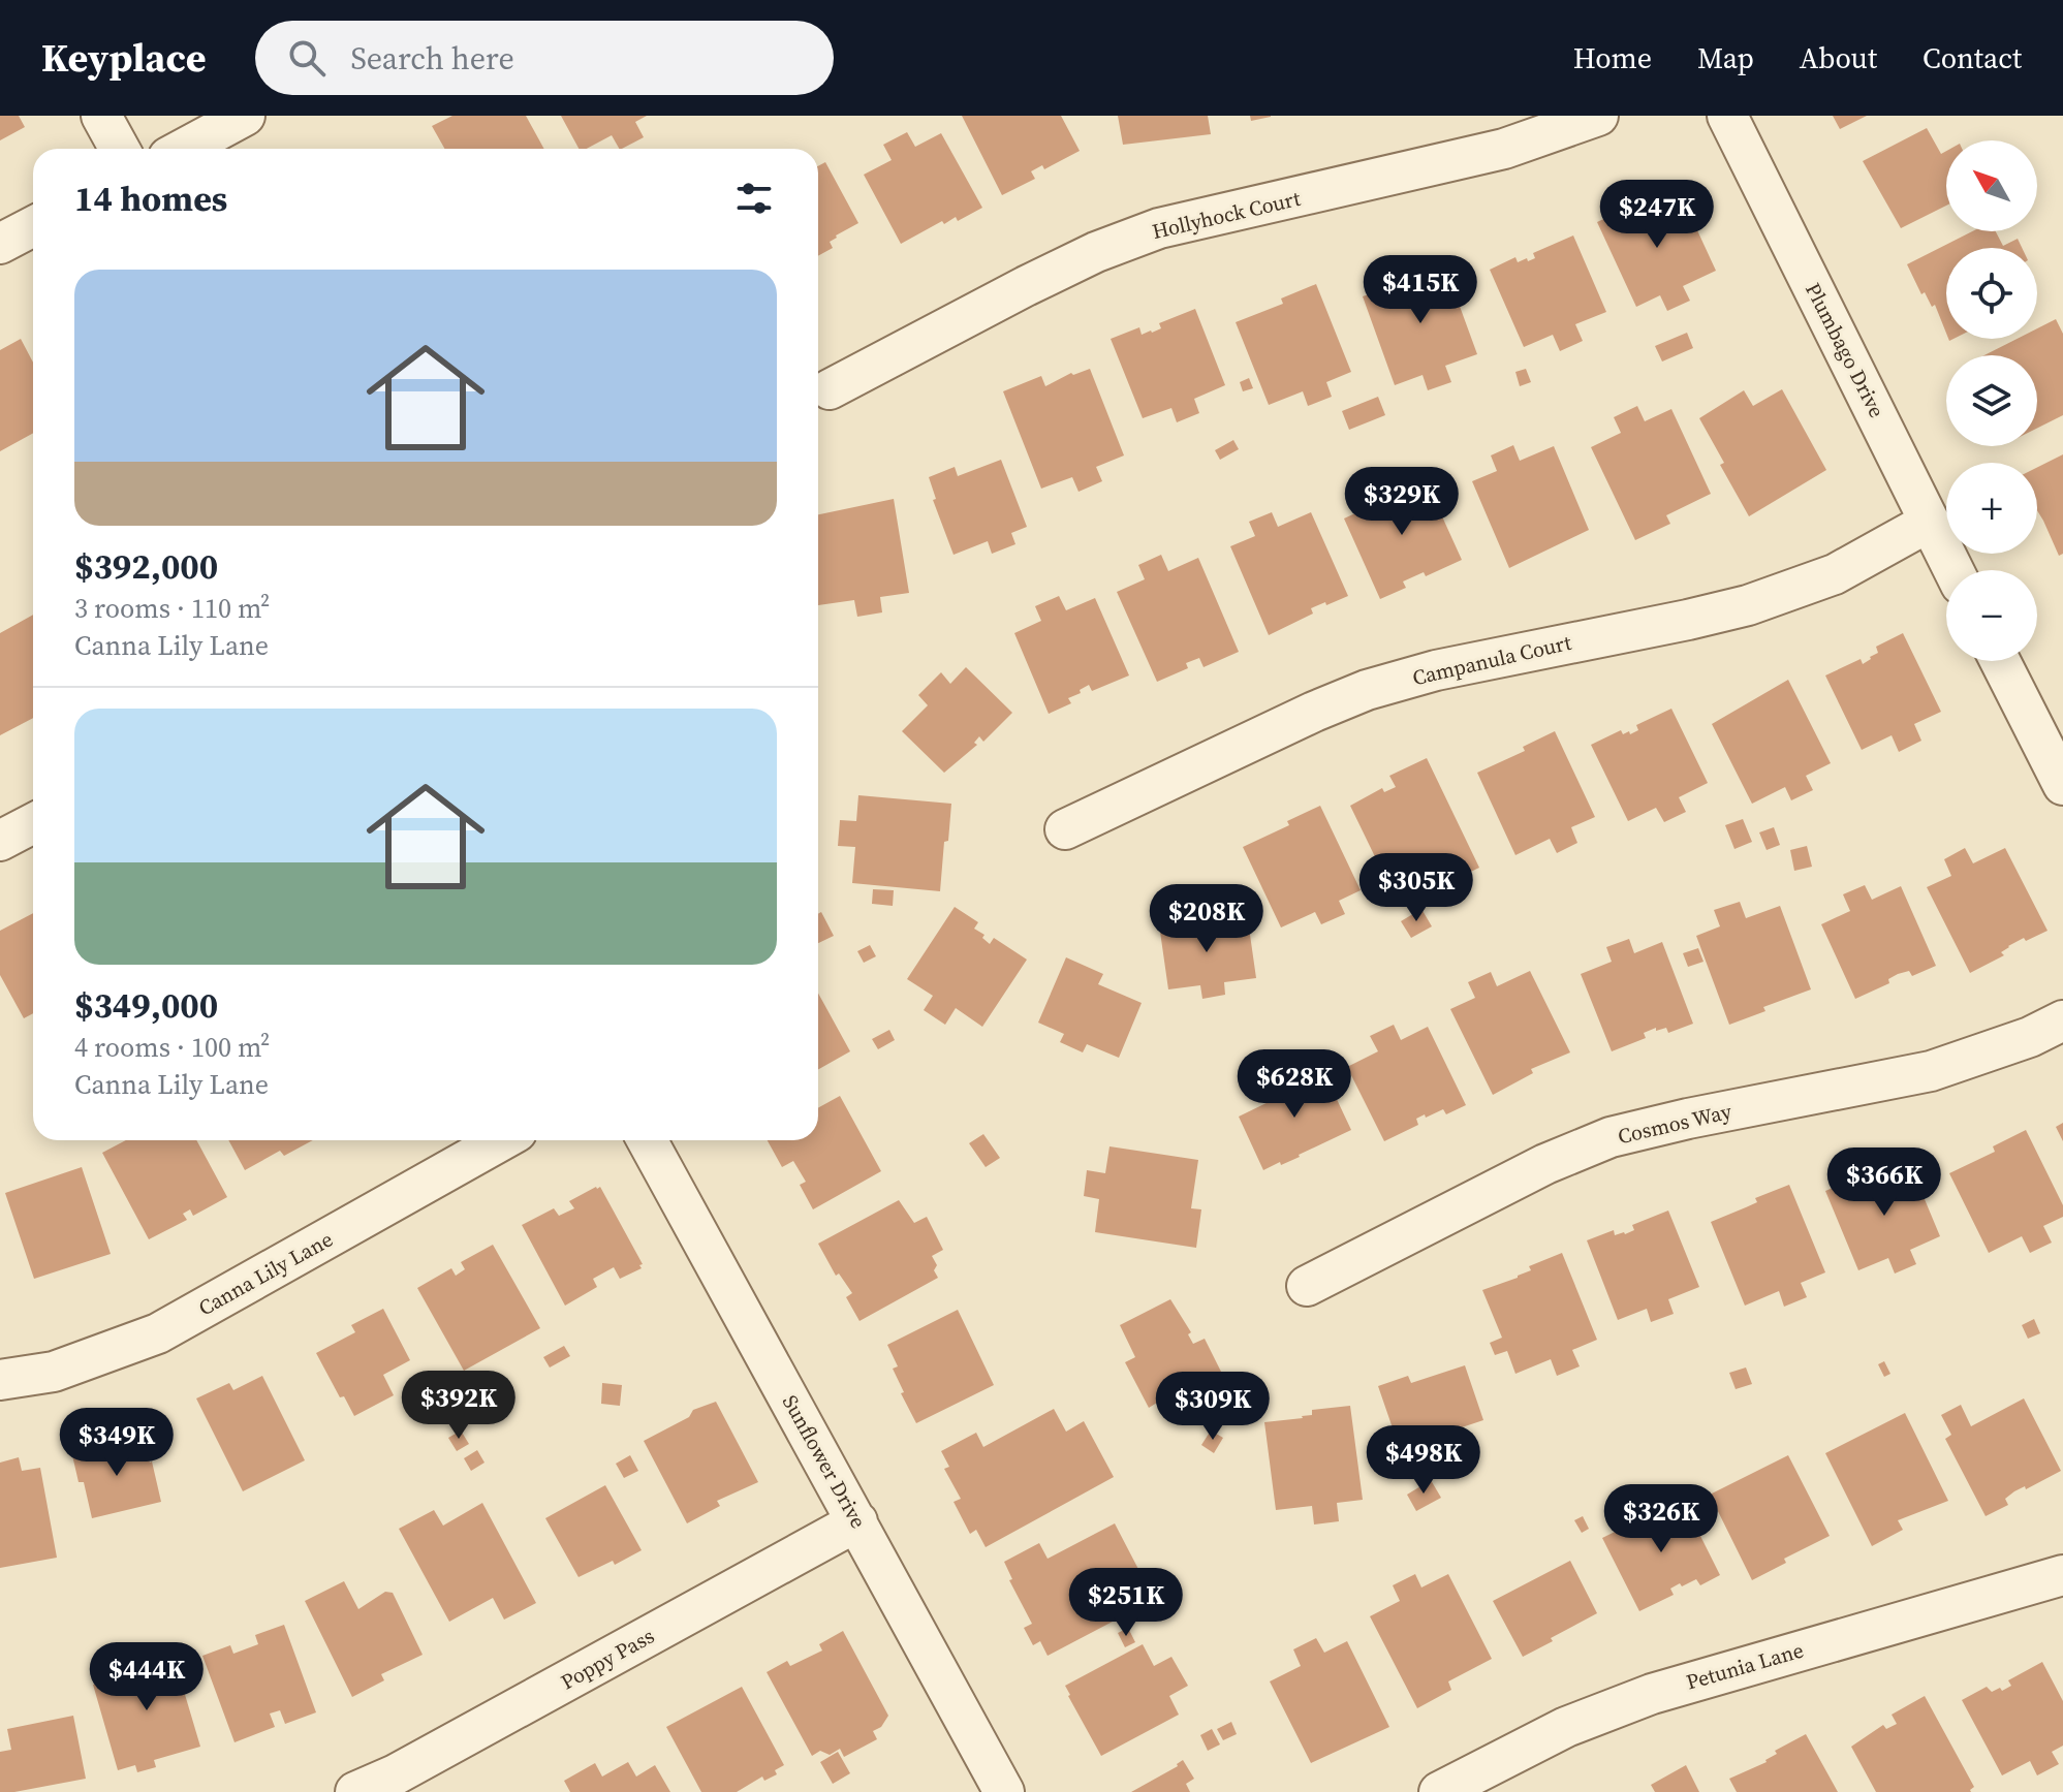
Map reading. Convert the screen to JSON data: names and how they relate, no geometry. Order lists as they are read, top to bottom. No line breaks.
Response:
{"streets":{"street":["Hollyhock Court","Plumbago Drive","Campanula Court","Cosmos Way","Canna Lily Lane","Sunflower Drive","Poppy Pass","Petunia Lane"]},"crossings":[["Plumbago Drive","Campanula Court"],["Sunflower Drive","Poppy Pass"]],"north":"top left","page":{"header":"Keyplace","search":"Search here","nav":["Home","Map","About","Contact"],"map_buttons":["+","−"],"heading":"14 homes","price":["$247K","$415K","$329K","$305K","$208K","$628K","$366K","$392K","$309K","$349K","$498K","$326K","$251K","$444K"],"list":[{"name":"$392,000","note":"3 rooms · 110 m² · Canna Lily Lane"},{"name":"$349,000","note":"4 rooms · 100 m² · Canna Lily Lane"}]}}
